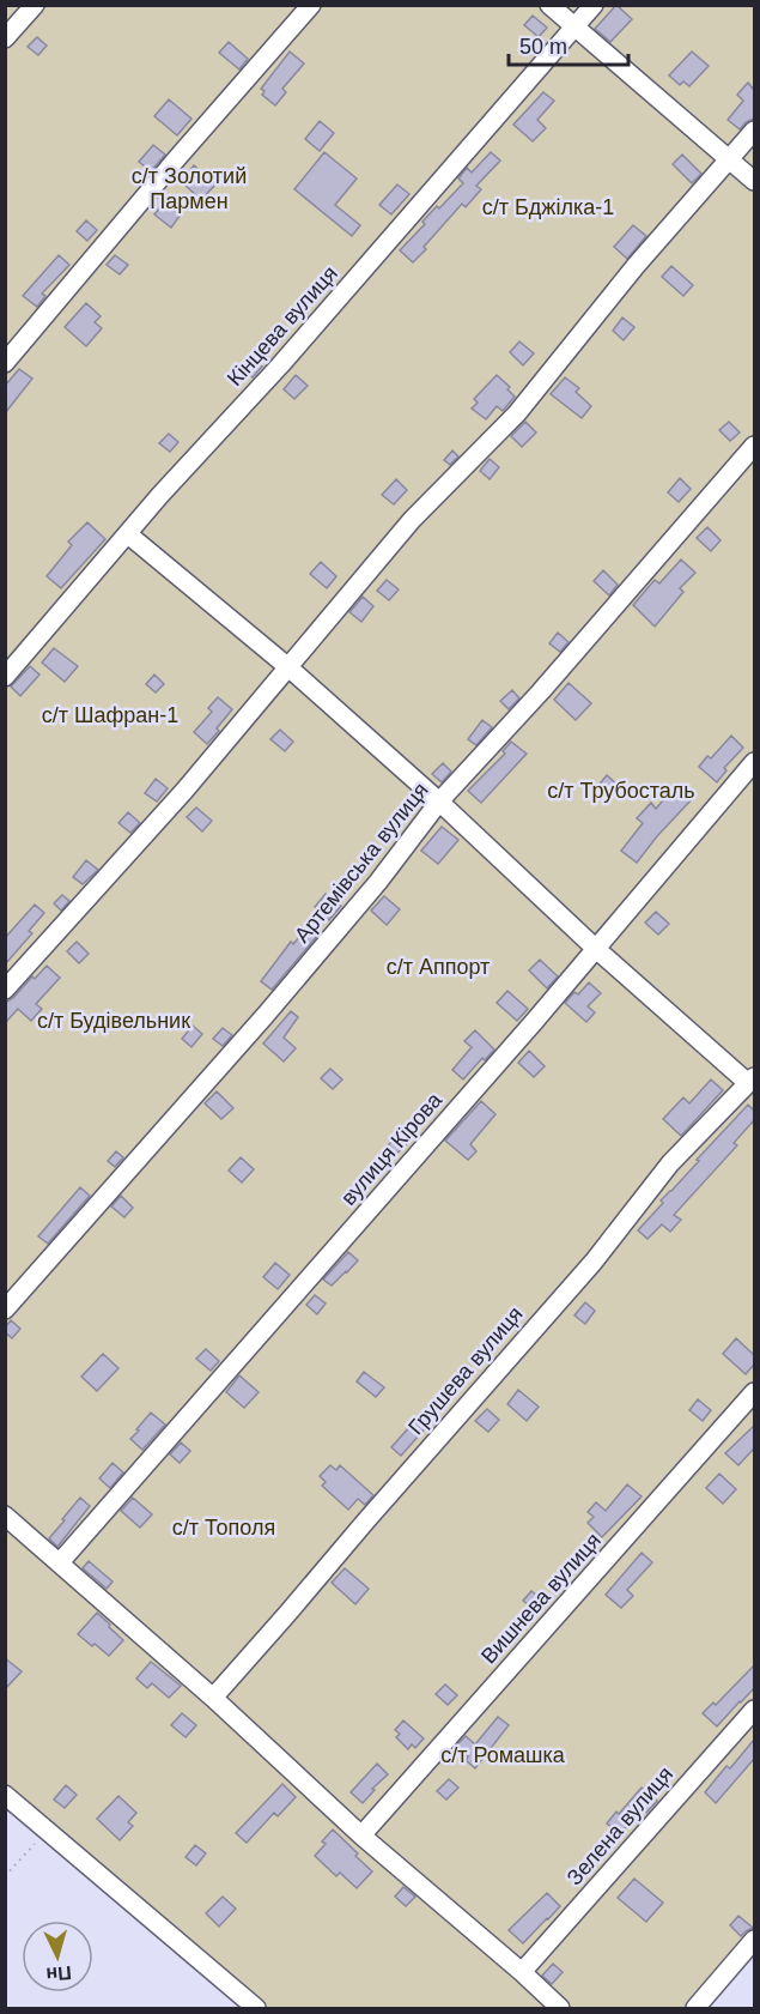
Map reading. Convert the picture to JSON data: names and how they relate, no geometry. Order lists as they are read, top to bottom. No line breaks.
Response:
{"streets":{"street":["Кінцева вулиця","Артемівська вулиця","вулиця Кірова","Грушева вулиця","Вишнева вулиця","Зелена вулиця"]},"parks":["с/т Золотий Пармен","с/т Бджілка-1","с/т Шафран-1","с/т Трубосталь","с/т Аппорт","с/т Будівельник","с/т Тополя","с/т Ромашка"],"scale_bar":"50 m","north":"bottom"}
